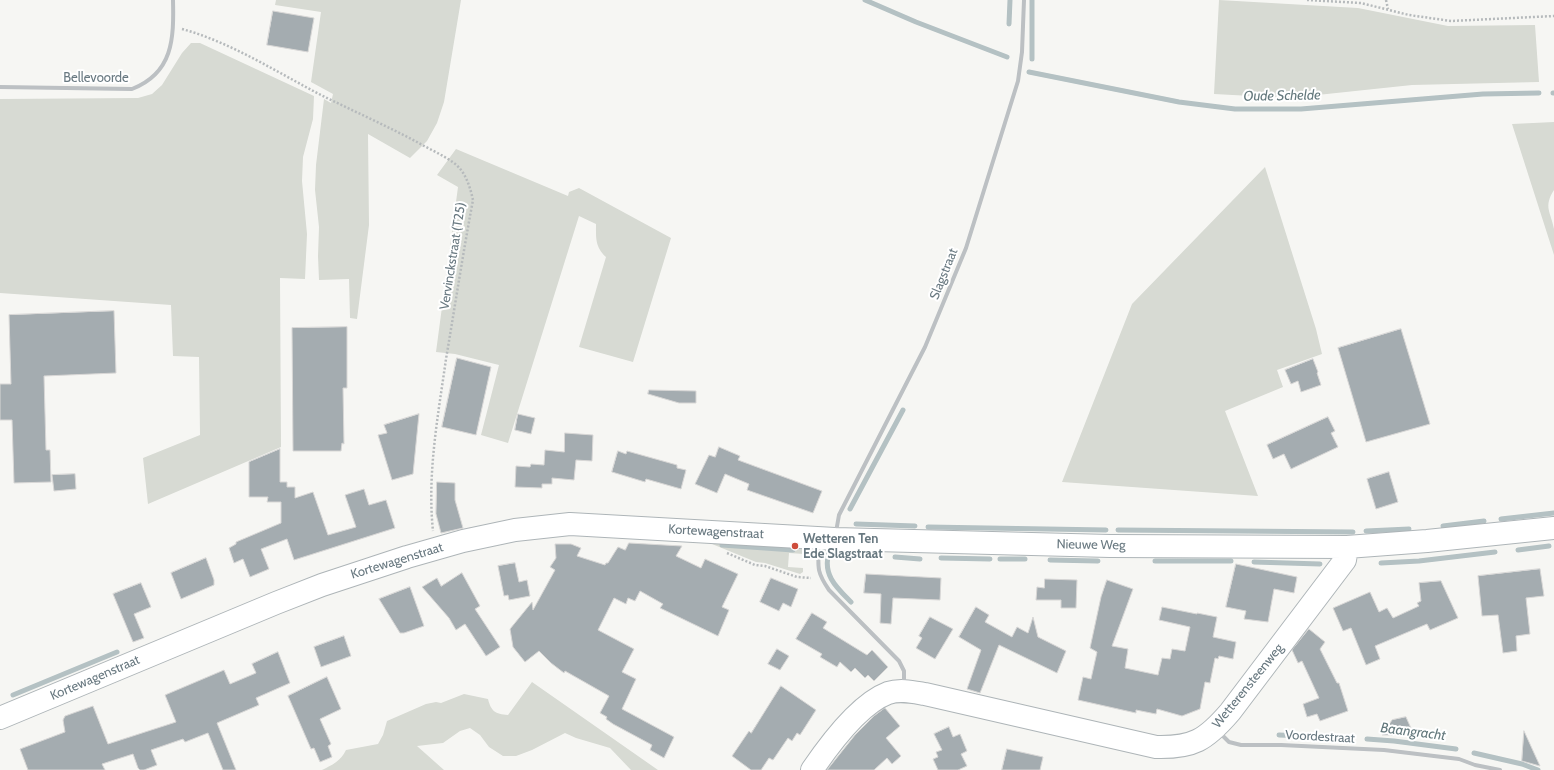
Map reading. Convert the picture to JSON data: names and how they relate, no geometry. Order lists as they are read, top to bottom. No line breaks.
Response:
{"streets":{"street":["Bellevoorde","Slagstraat","Kortewagenstraat","Nieuwe Weg","Wetterensteenweg","Voordestraat"],"path":["Vervinckstraat (T25)"]},"crossings":[["Bellevoorde","Vervinckstraat (T25)"],["Vervinckstraat (T25)","Kortewagenstraat"],["Slagstraat","Kortewagenstraat"],["Slagstraat","Nieuwe Weg"],["Kortewagenstraat","Nieuwe Weg"],["Nieuwe Weg","Wetterensteenweg"],["Wetterensteenweg","Voordestraat"]],"water":["Oude Schelde","Baangracht"],"places":["Wetteren Ten Ede Slagstraat"]}
